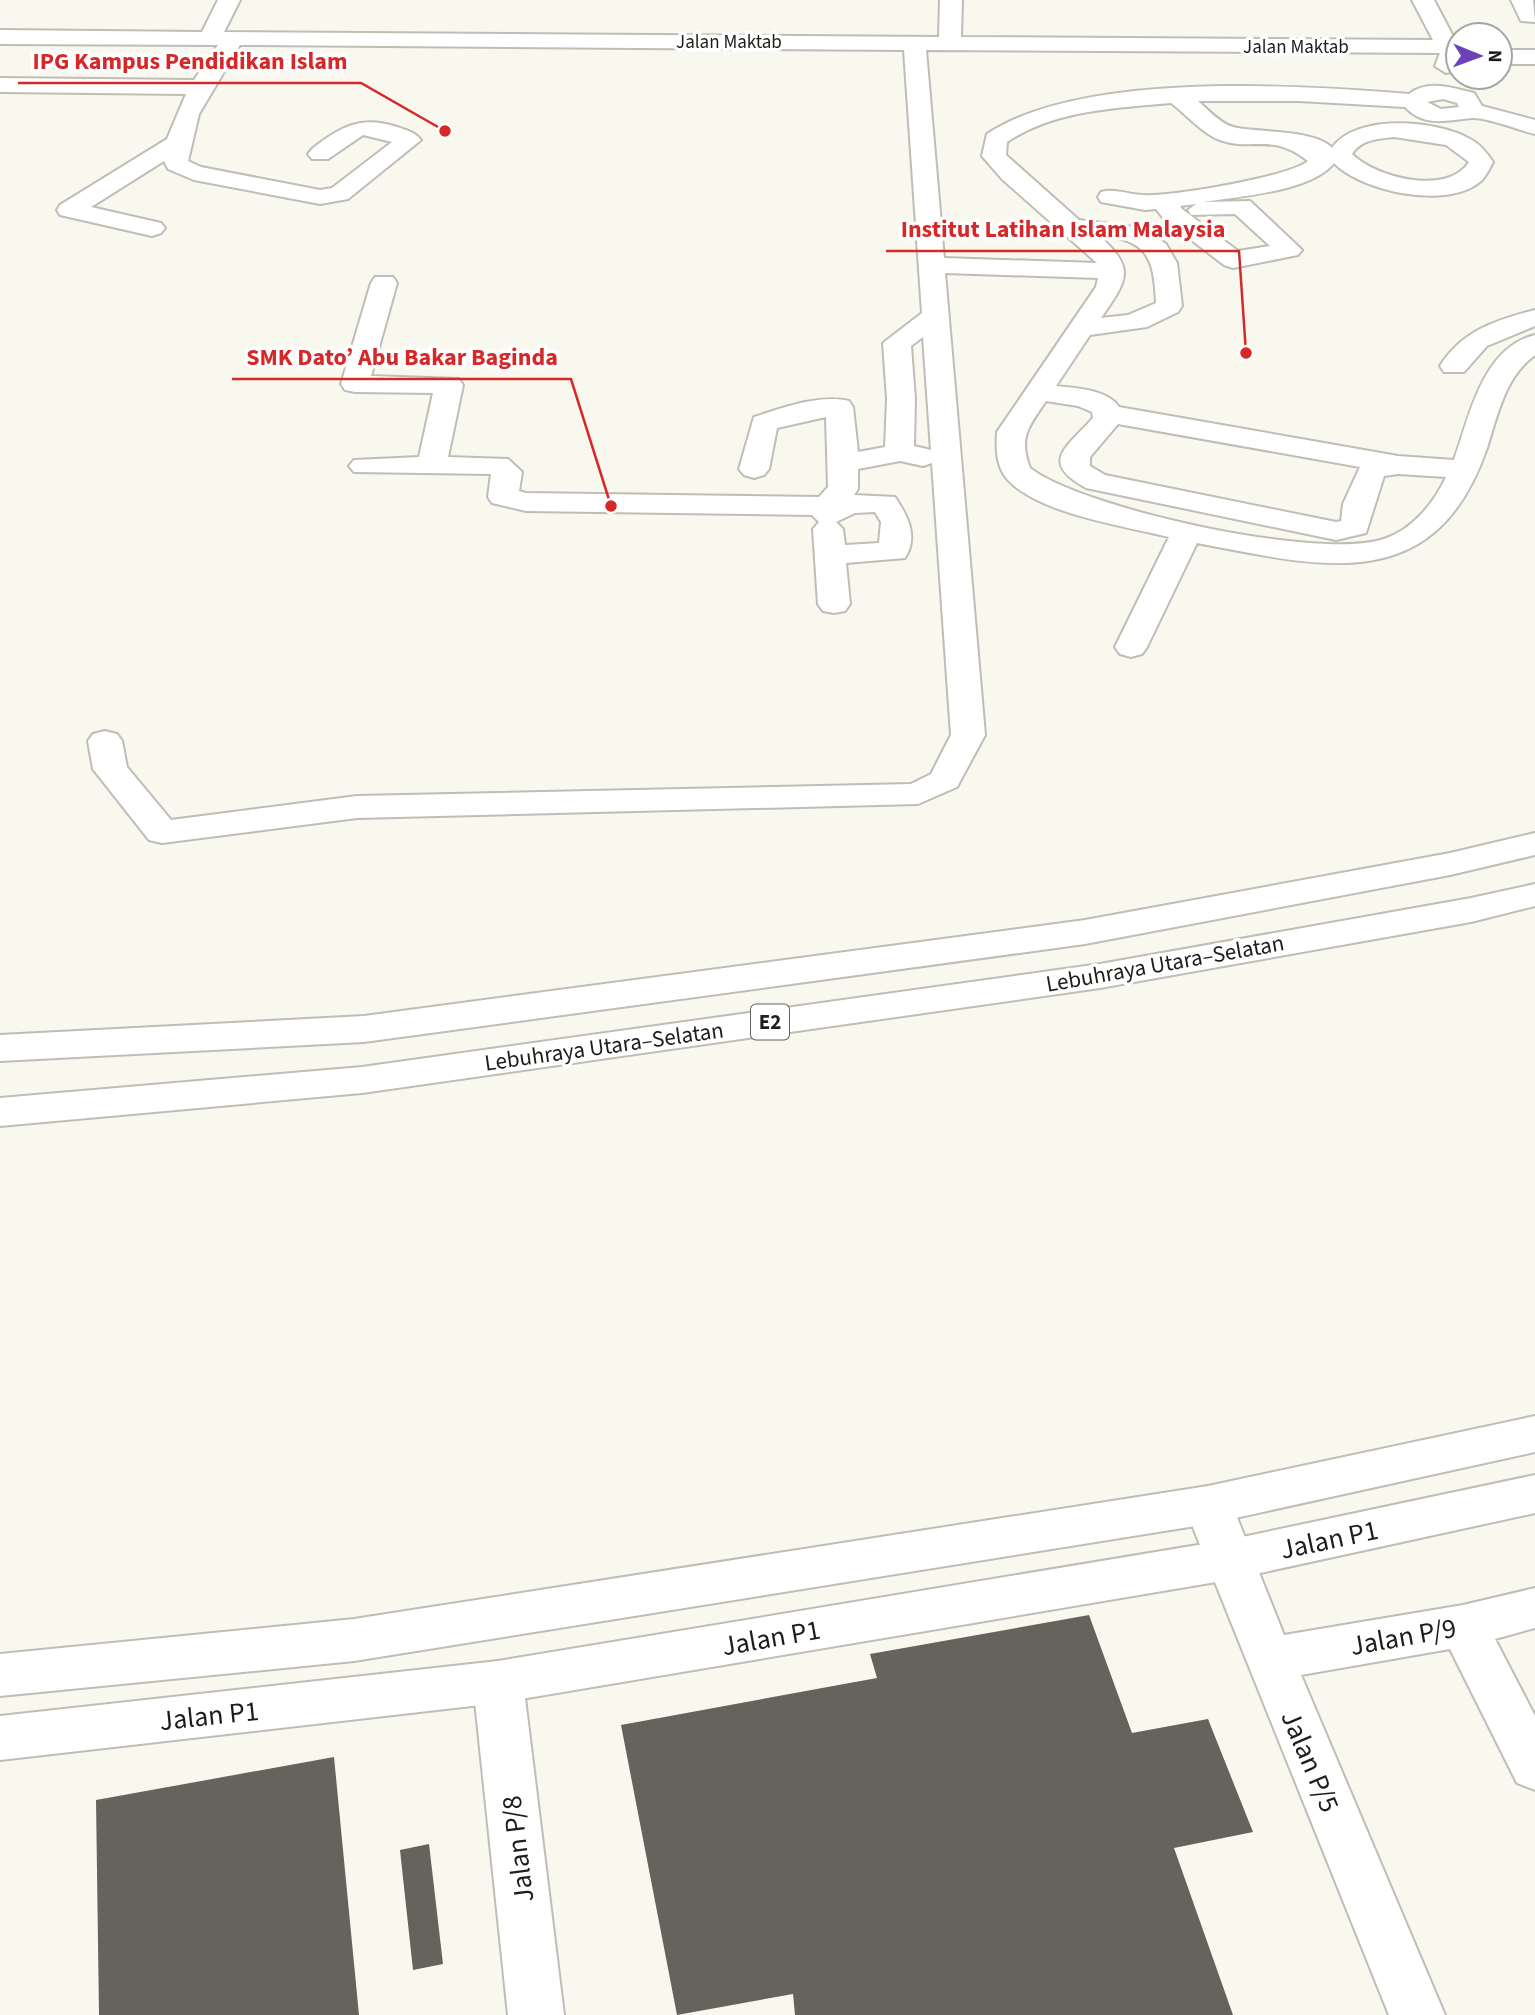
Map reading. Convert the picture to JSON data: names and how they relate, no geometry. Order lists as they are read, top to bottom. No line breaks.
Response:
{"streets":{"main road":["Jalan Maktab","Lebuhraya Utara–Selatan","E2","Jalan P1","Jalan P/9","Jalan P/5","Jalan P/8"]},"crossings":[["Jalan P1","Jalan P/5"],["Jalan P1","Jalan P/8"],["Jalan P/9","Jalan P/5"]],"places":["IPG Kampus Pendidikan Islam","Institut Latihan Islam Malaysia","SMK Dato’ Abu Bakar Baginda"],"north":"right"}
